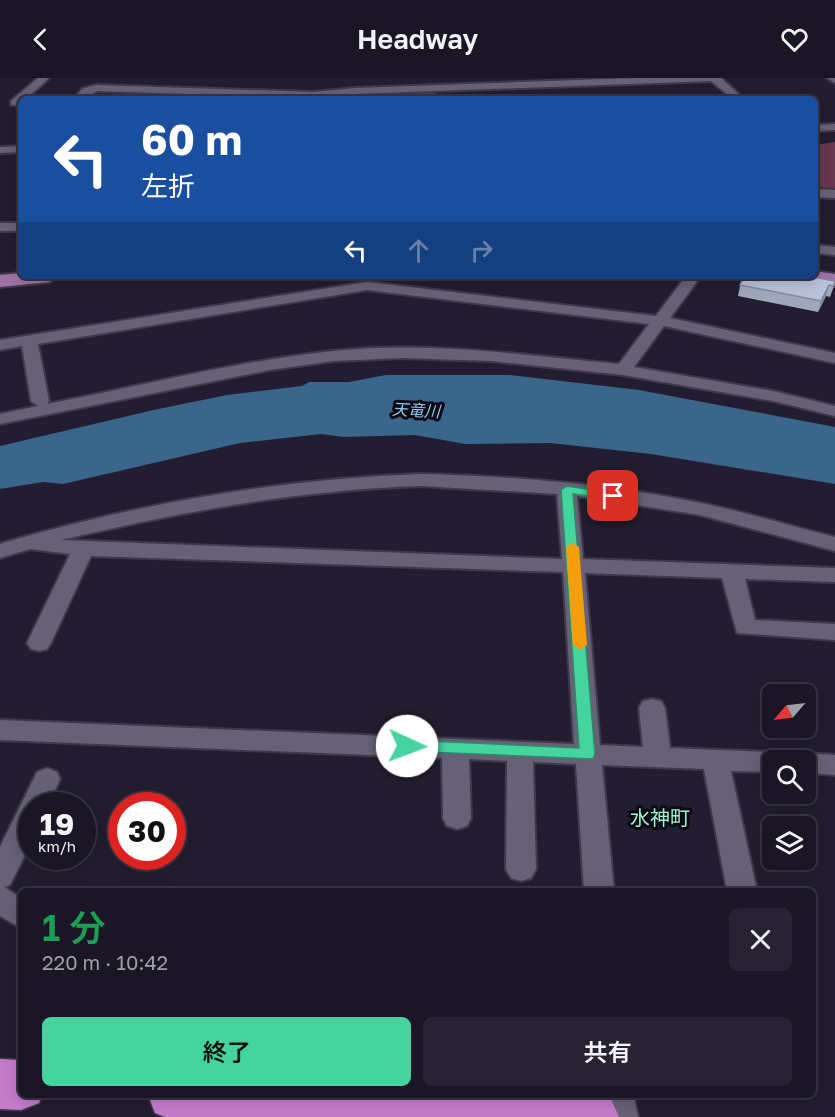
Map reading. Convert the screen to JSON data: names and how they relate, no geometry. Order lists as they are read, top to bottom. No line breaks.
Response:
{"districts":["水神町"],"water":["天竜川"],"north":"bottom left","page":{"header":"Headway","turn":["60 m","左折"],"speed":"19 km/h","limit":"30","heading":["1 分","220 m · 10:42"],"buttons":["終了","共有"]}}
